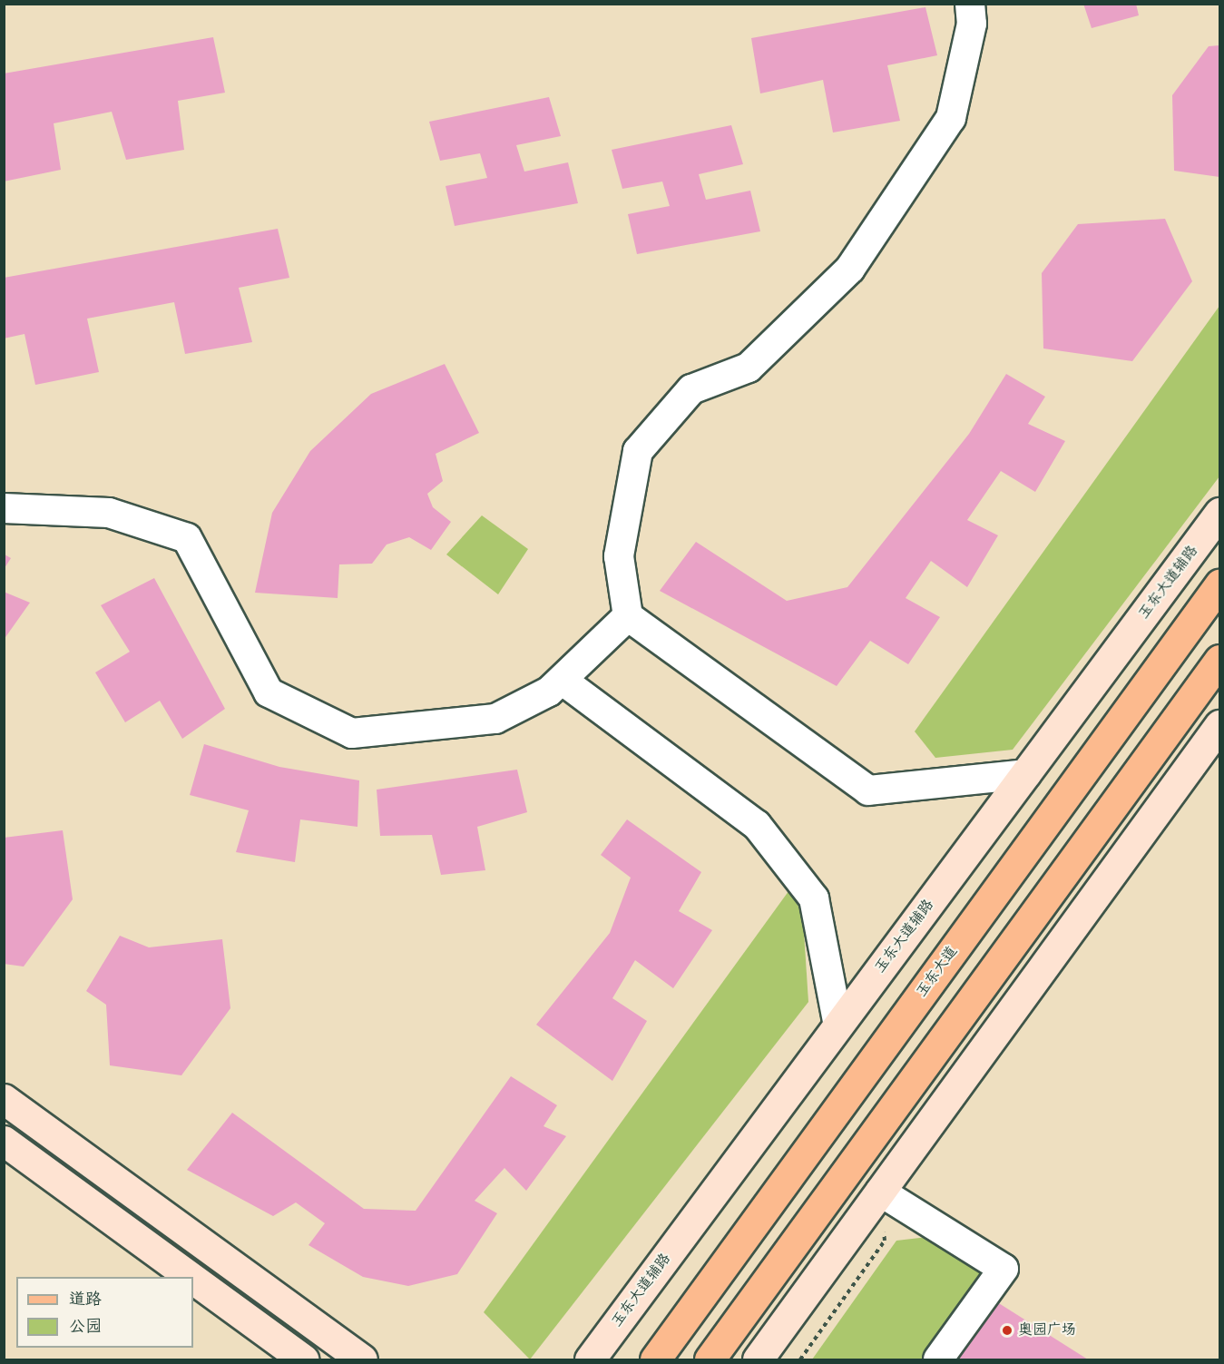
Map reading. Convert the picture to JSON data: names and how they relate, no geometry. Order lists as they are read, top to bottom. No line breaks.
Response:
{"streets":{"main road":["玉东大道"],"street":["玉东大道辅路"]},"places":["奥园广场"],"legend":["道路","公园"]}
